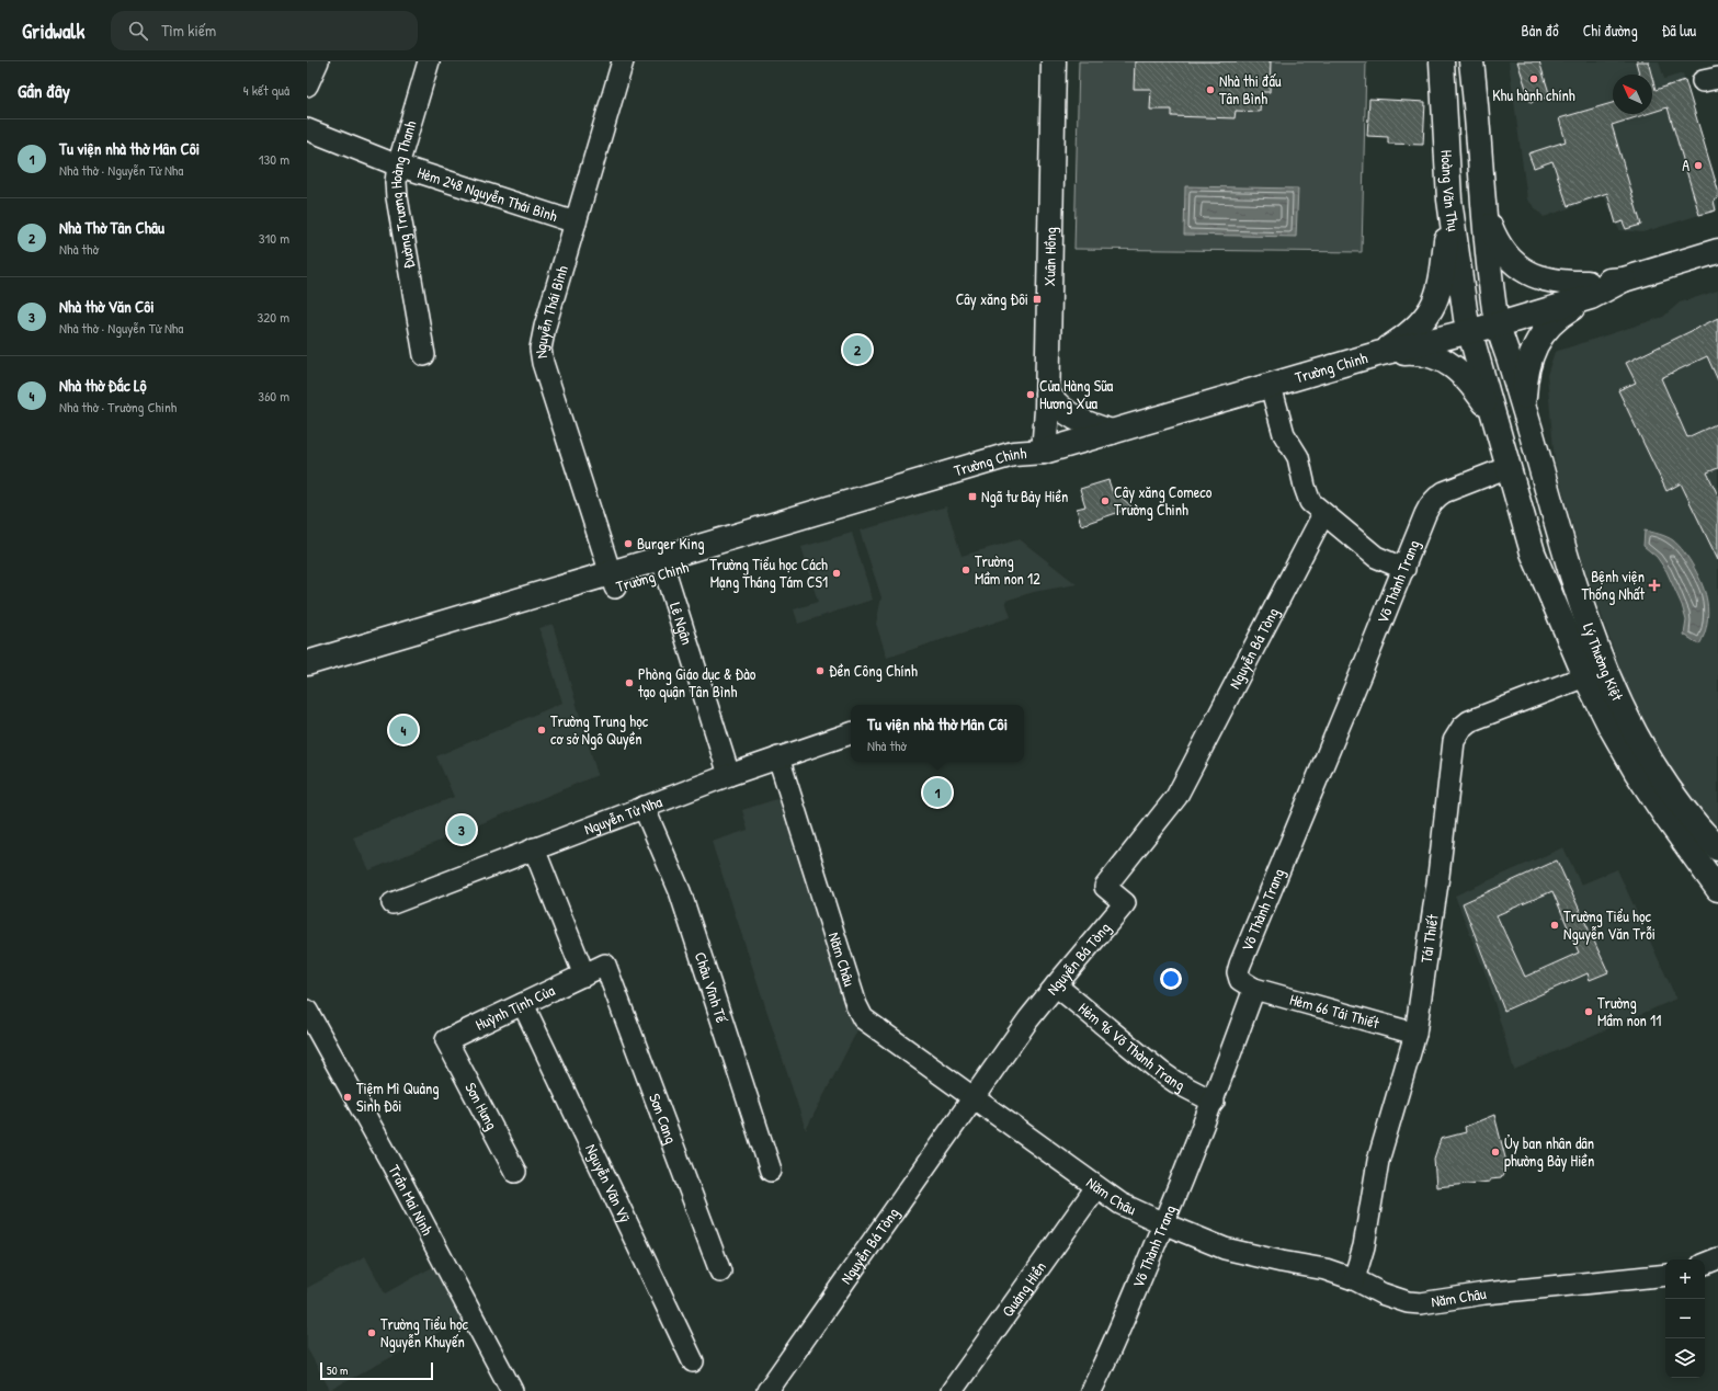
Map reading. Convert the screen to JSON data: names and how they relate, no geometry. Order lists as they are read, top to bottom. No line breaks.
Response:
{"streets":{"main road":["Hoàng Văn Thụ","Xuân Hồng","Trường Chinh","Lý Thường Kiệt"],"street":["Hẻm 248 Nguyễn Thái Bình","Đường Trương Hoàng Thanh","Nguyễn Thái Bình","Võ Thành Trang","Lê Ngân","Nguyễn Bá Tòng","Nguyễn Tử Nha","Tái Thiết","Năm Châu","Châu Vĩnh Tế","Huỳnh Tịnh Của","Hẻm 66 Tái Thiết","Hẻm 96 Võ Thành Trang","Sơn Hưng","Sơn Cang","Nguyễn Văn Vỹ","Trần Mai Ninh","Quảng Hiền"]},"crossings":[["Hoàng Văn Thụ","Trường Chinh"],["Hẻm 248 Nguyễn Thái Bình","Đường Trương Hoàng Thanh"],["Hẻm 248 Nguyễn Thái Bình","Nguyễn Thái Bình"],["Xuân Hồng","Trường Chinh"],["Nguyễn Thái Bình","Trường Chinh"],["Trường Chinh","Lê Ngân"],["Trường Chinh","Lý Thường Kiệt"],["Võ Thành Trang","Lý Thường Kiệt"],["Võ Thành Trang","Năm Châu"],["Võ Thành Trang","Hẻm 66 Tái Thiết"],["Võ Thành Trang","Hẻm 96 Võ Thành Trang"],["Lê Ngân","Nguyễn Tử Nha"],["Nguyễn Bá Tòng","Năm Châu"],["Nguyễn Bá Tòng","Hẻm 96 Võ Thành Trang"],["Lý Thường Kiệt","Tái Thiết"],["Nguyễn Tử Nha","Năm Châu"],["Nguyễn Tử Nha","Châu Vĩnh Tế"],["Tái Thiết","Năm Châu"],["Tái Thiết","Hẻm 66 Tái Thiết"],["Năm Châu","Quảng Hiền"],["Huỳnh Tịnh Của","Sơn Hưng"],["Huỳnh Tịnh Của","Sơn Cang"],["Huỳnh Tịnh Của","Nguyễn Văn Vỹ"]],"places":{"other":["Khu hành chính","Nhà thi đấu Tân Bình","A","Cửa Hàng Sữa Hương Xưa","Cây xăng Comeco Trường Chinh","Burger King","Trường Mầm non 12","Trường Tiểu học Cách Mạng Tháng Tám CS1","Đền Công Chính","Phòng Giáo dục & Đào tạo quận Tân Bình","Trường Trung học cơ sở Ngô Quyền","Trường Tiểu học Nguyễn Văn Trỗi","Trường Mầm non 11","Tiệm Mì Quảng Sinh Đôi","Ủy ban nhân dân phường Bảy Hiền","Trường Tiểu học Nguyễn Khuyến"],"transit":["Cây xăng Đôi","Ngã tư Bảy Hiền"],"health":["Bệnh viện Thống Nhất"]},"scale_bar":"50 m","north":"top left","page":{"header":"Gridwalk","search":"Tìm kiếm","nav":["Bản đồ","Chỉ đường","Đã lưu"],"heading":["Gần đây","4 kết quả"],"list":[{"mark":"1","name":"Tu viện nhà thờ Mân Côi","note":"Nhà thờ · Nguyễn Tử Nha","value":"130 m"},{"mark":"2","name":"Nhà Thờ Tân Châu","note":"Nhà thờ","value":"310 m"},{"mark":"3","name":"Nhà thờ Văn Côi","note":"Nhà thờ · Nguyễn Tử Nha","value":"320 m"},{"mark":"4","name":"Nhà thờ Đắc Lộ","note":"Nhà thờ · Trường Chinh","value":"360 m"}],"pins":["2","4","1","3"],"popup":["Tu viện nhà thờ Mân Côi","Nhà thờ"],"map_buttons":["+","−"],"scale":"50 m"}}
